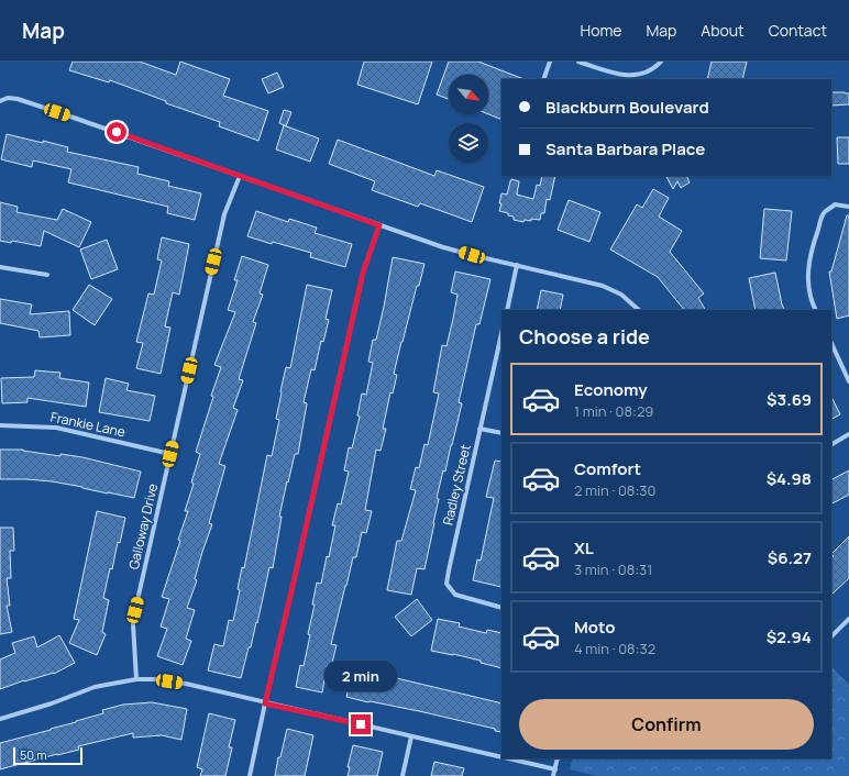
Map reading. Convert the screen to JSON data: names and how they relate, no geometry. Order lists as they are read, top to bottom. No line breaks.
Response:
{"streets":{"street":["Frankie Lane","Radley Street","Galloway Drive"]},"crossings":[["Frankie Lane","Galloway Drive"]],"scale_bar":"50 m","north":"bottom right","page":{"header":"Map","nav":["Home","Map","About","Contact"],"banner":["Blackburn Boulevard","Santa Barbara Place"],"heading":"Choose a ride","list":[{"name":"Economy","note":"1 min · 08:29","value":"$3.69"},{"name":"Comfort","note":"2 min · 08:30","value":"$4.98"},{"name":"XL","note":"3 min · 08:31","value":"$6.27"},{"name":"Moto","note":"4 min · 08:32","value":"$2.94"}],"bubble":"2 min","buttons":"Confirm","scale":"50 m"}}
